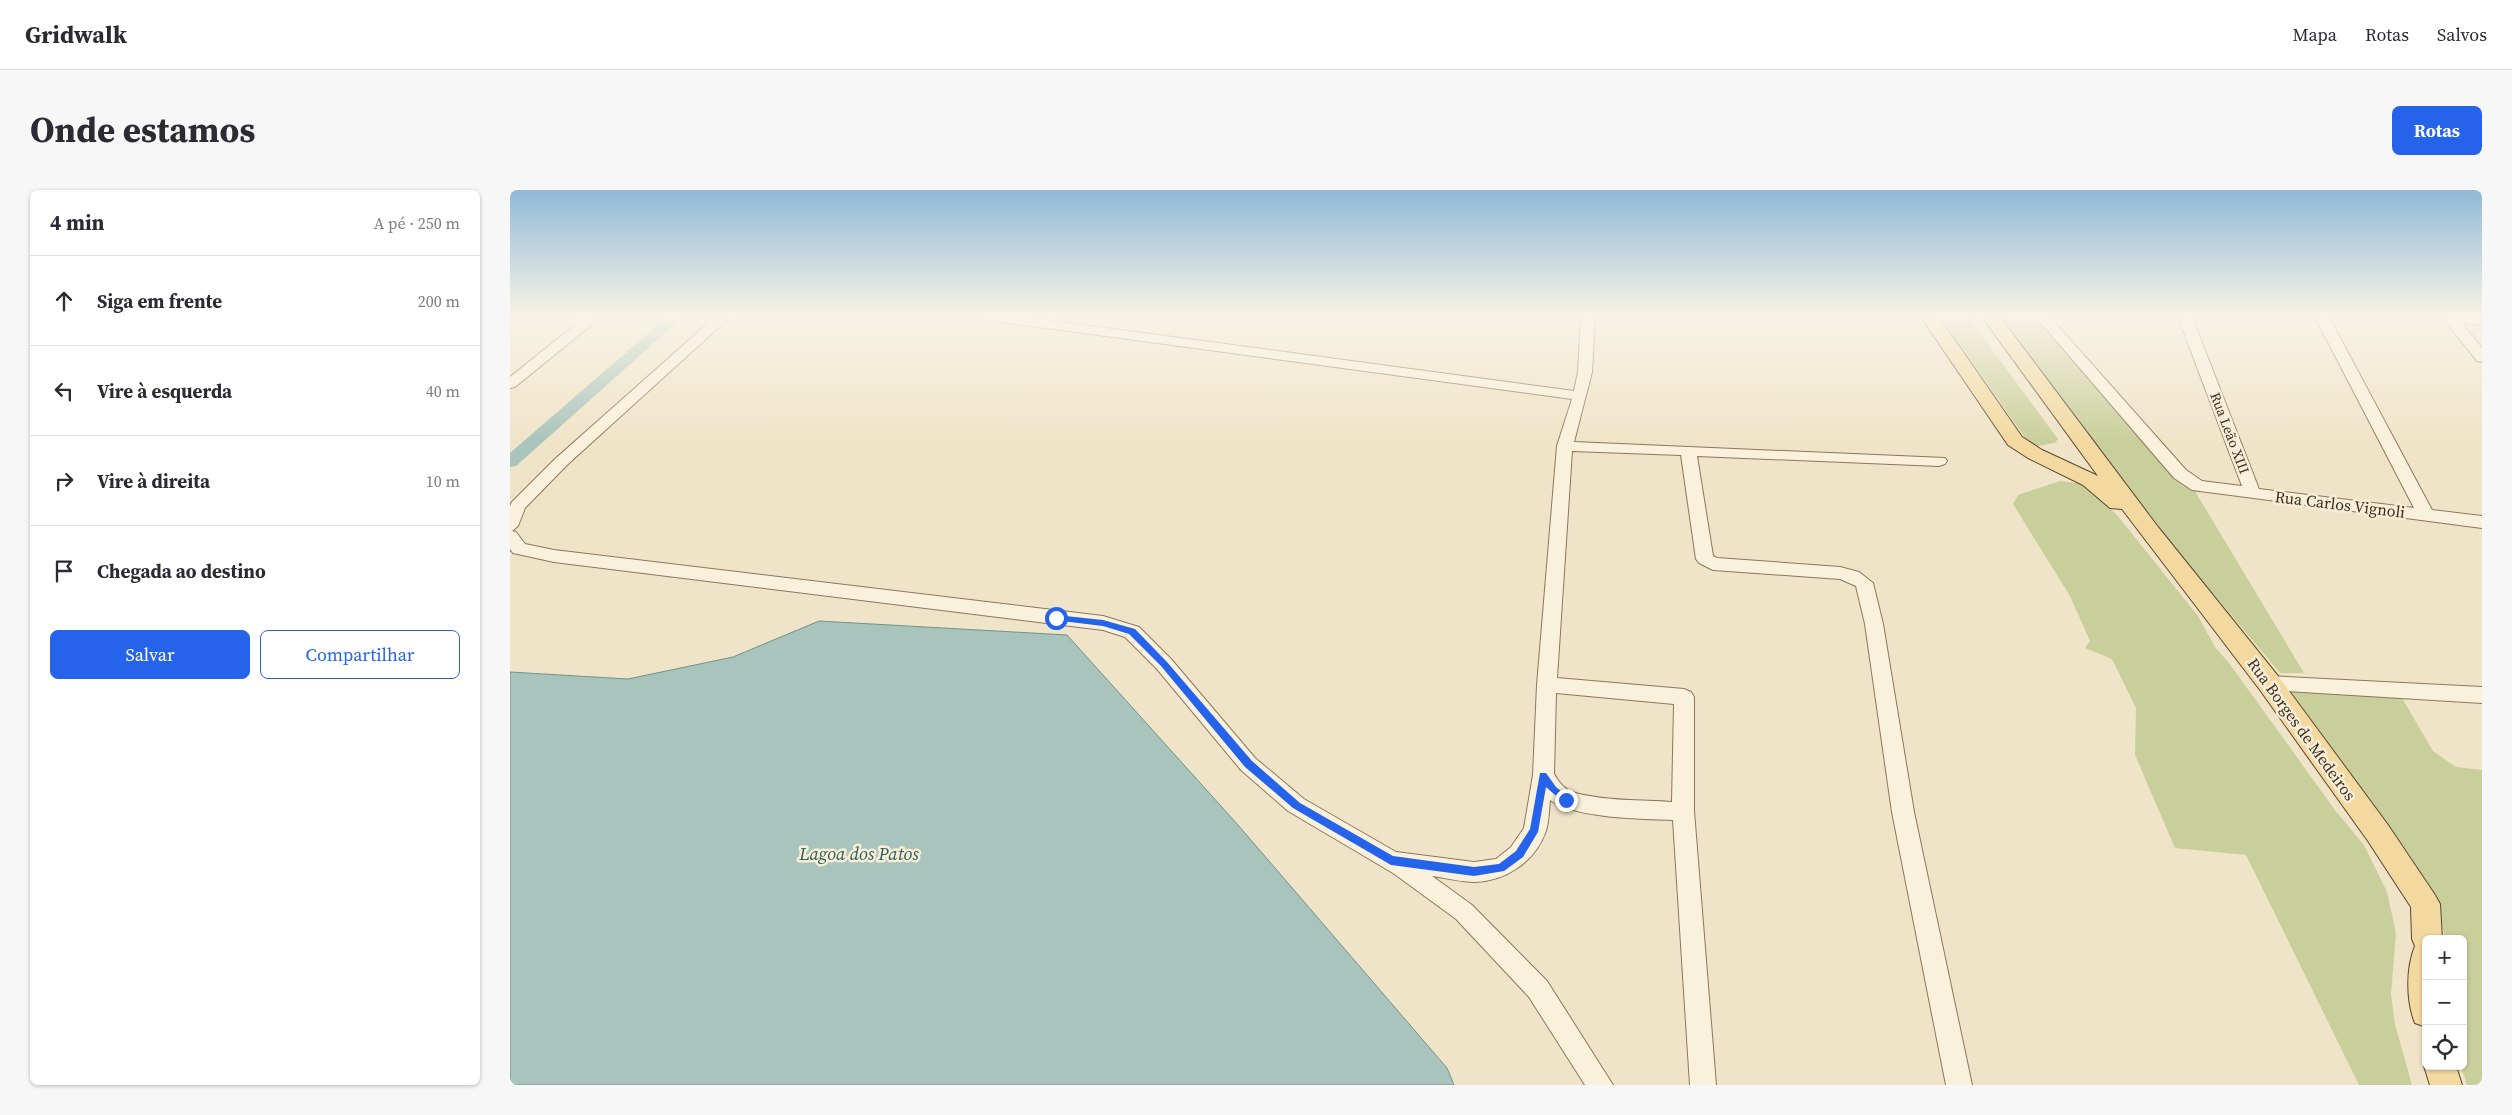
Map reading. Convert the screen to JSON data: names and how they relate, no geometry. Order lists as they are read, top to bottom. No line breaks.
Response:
{"streets":{"main road":["Rua Borges de Medeiros"],"street":["Rua Leão XIII","Rua Carlos Vignoli"]},"crossings":[["Rua Leão XIII","Rua Carlos Vignoli"]],"water":["Lagoa dos Patos"],"page":{"header":"Gridwalk","nav":["Mapa","Rotas","Salvos"],"title":"Onde estamos","buttons":["Rotas",["Salvar","Compartilhar"]],"heading":["4 min","A pé · 250 m"],"list":[["Siga em frente","200 m"],["Vire à esquerda","40 m"],["Vire à direita","10 m"],"Chegada ao destino"],"map_buttons":["+","−"]}}
